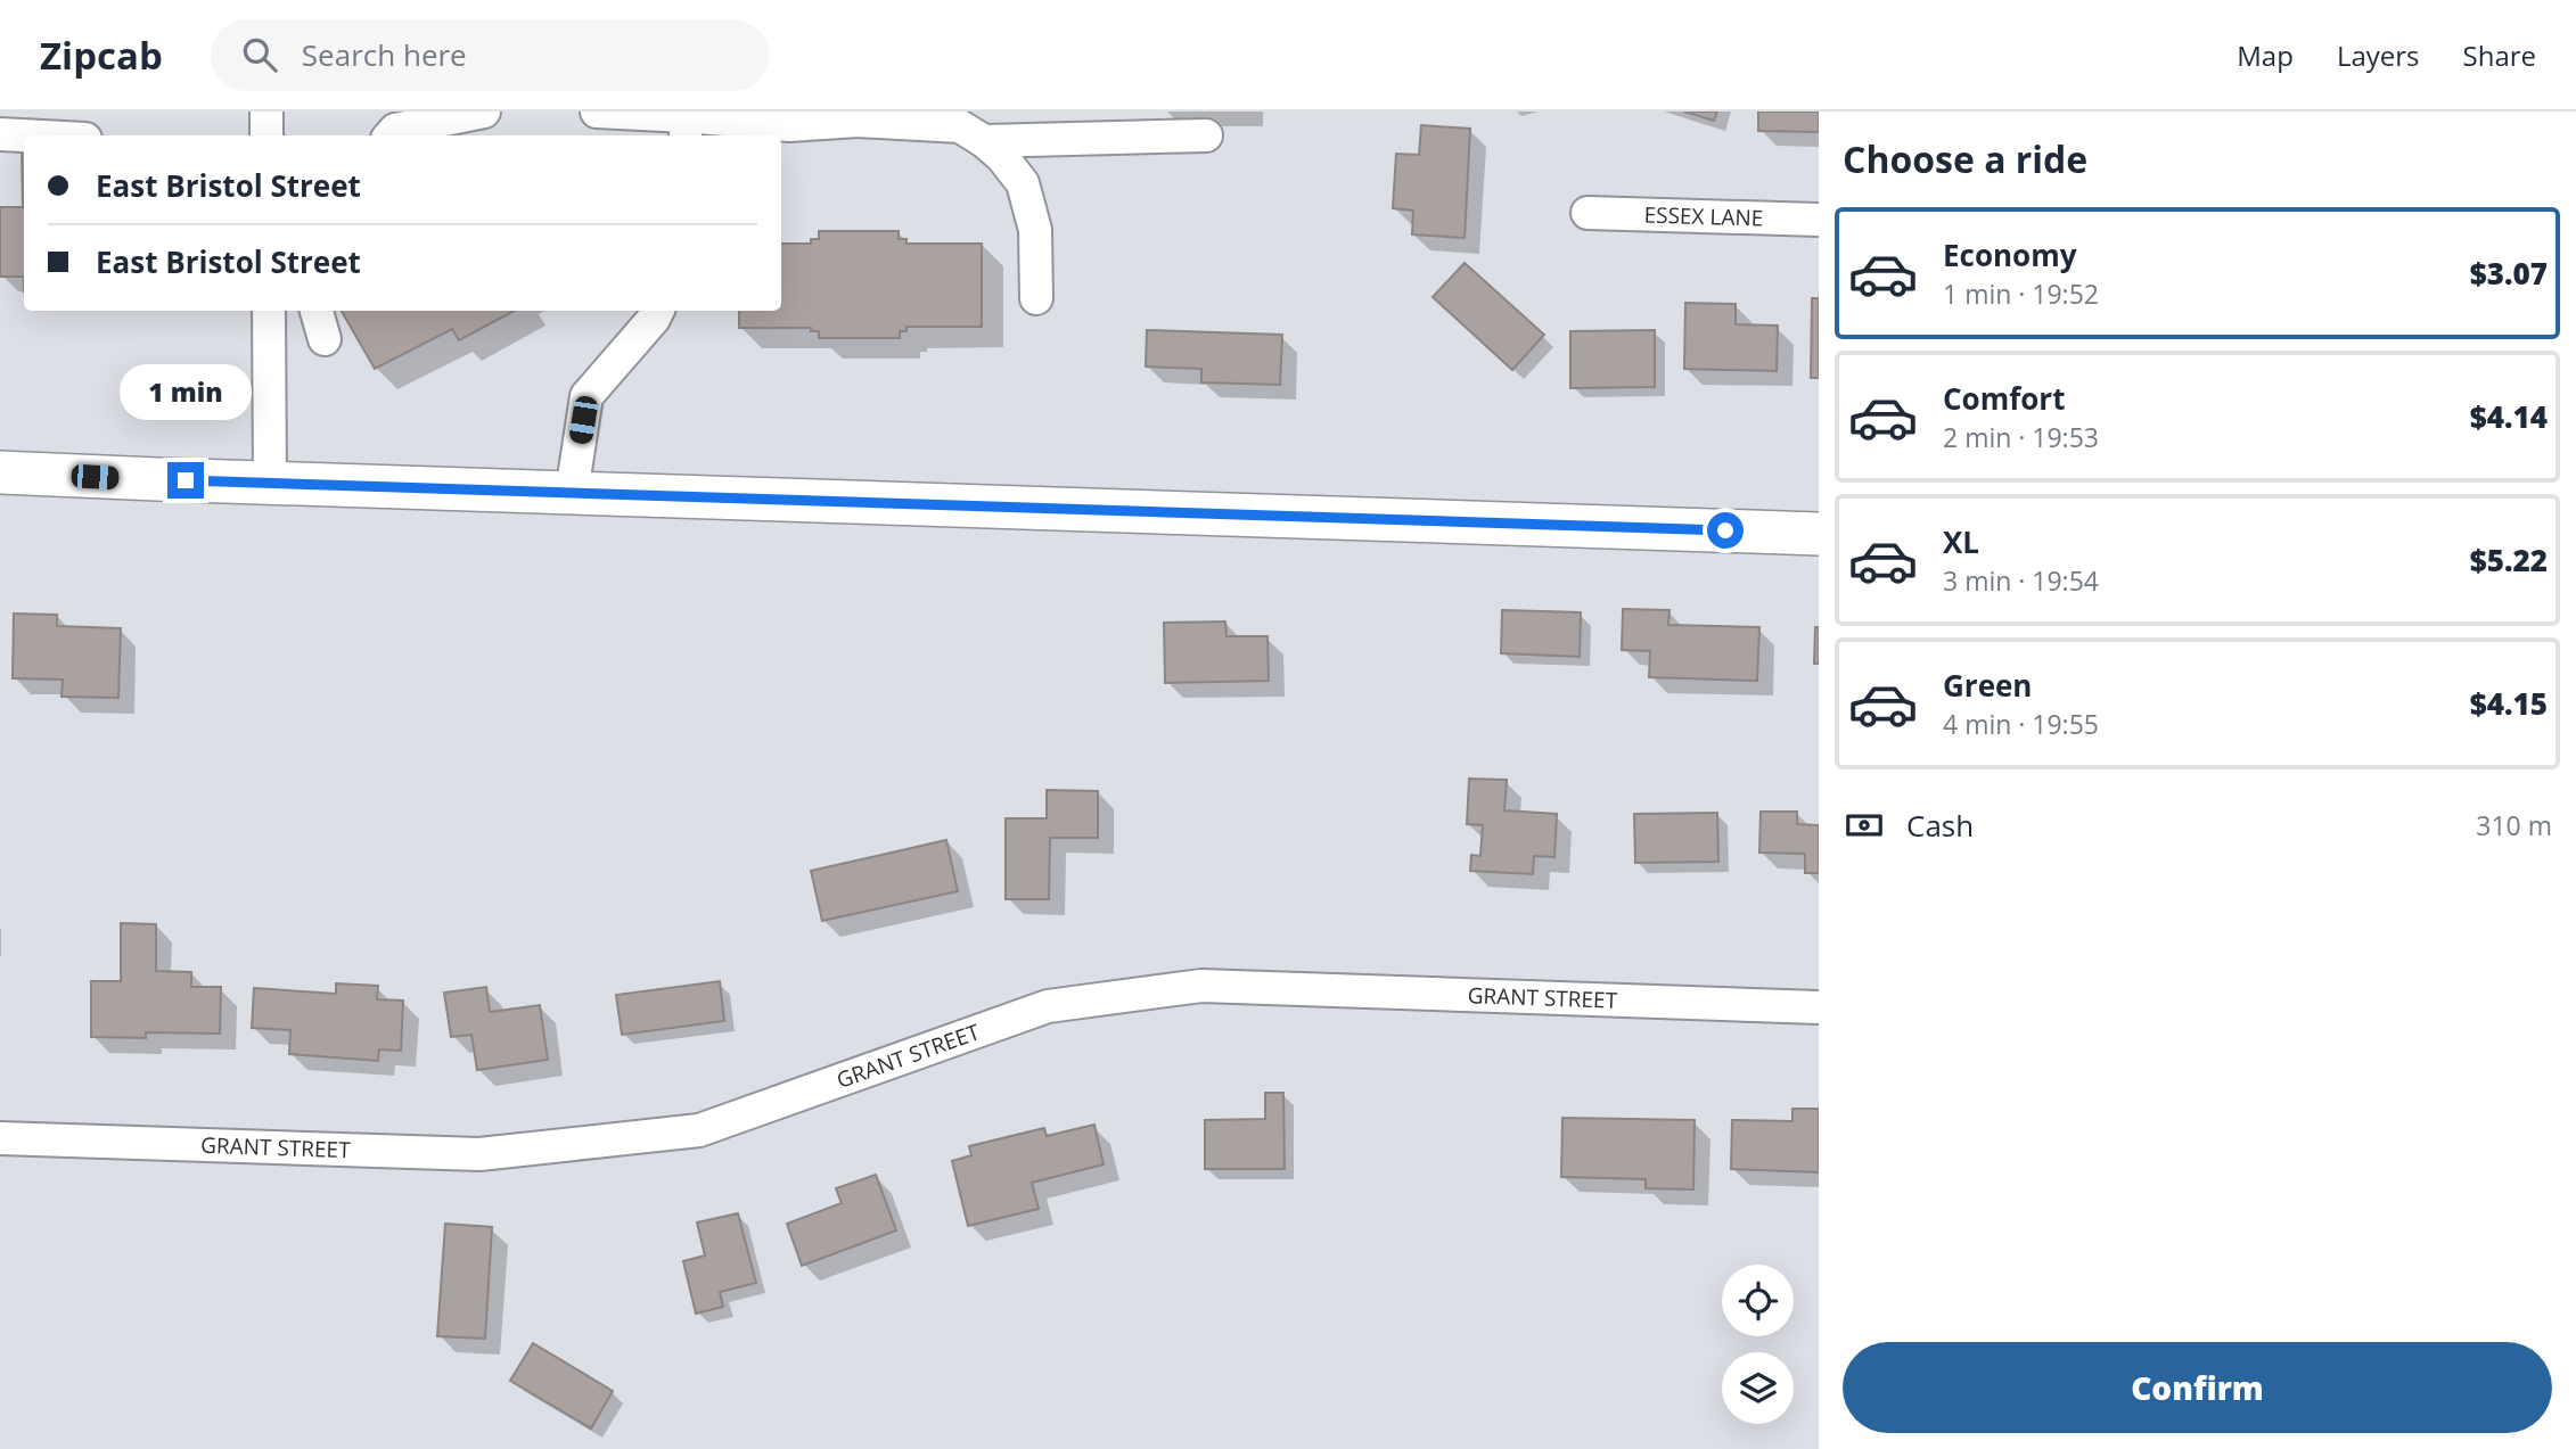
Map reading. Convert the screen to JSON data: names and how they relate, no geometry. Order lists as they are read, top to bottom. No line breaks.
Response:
{"streets":{"street":["ESSEX LANE","GRANT STREET"]},"page":{"header":"Zipcab","search":"Search here","nav":["Map","Layers","Share"],"heading":"Choose a ride","banner":["East Bristol Street","East Bristol Street"],"list":[{"name":"Economy","note":"1 min · 19:52","value":"$3.07"},{"name":"Comfort","note":"2 min · 19:53","value":"$4.14"},{"name":"XL","note":"3 min · 19:54","value":"$5.22"},{"name":"Green","note":"4 min · 19:55","value":"$4.15"}],"bubble":"1 min","pay":["Cash","310 m"],"buttons":"Confirm"}}
